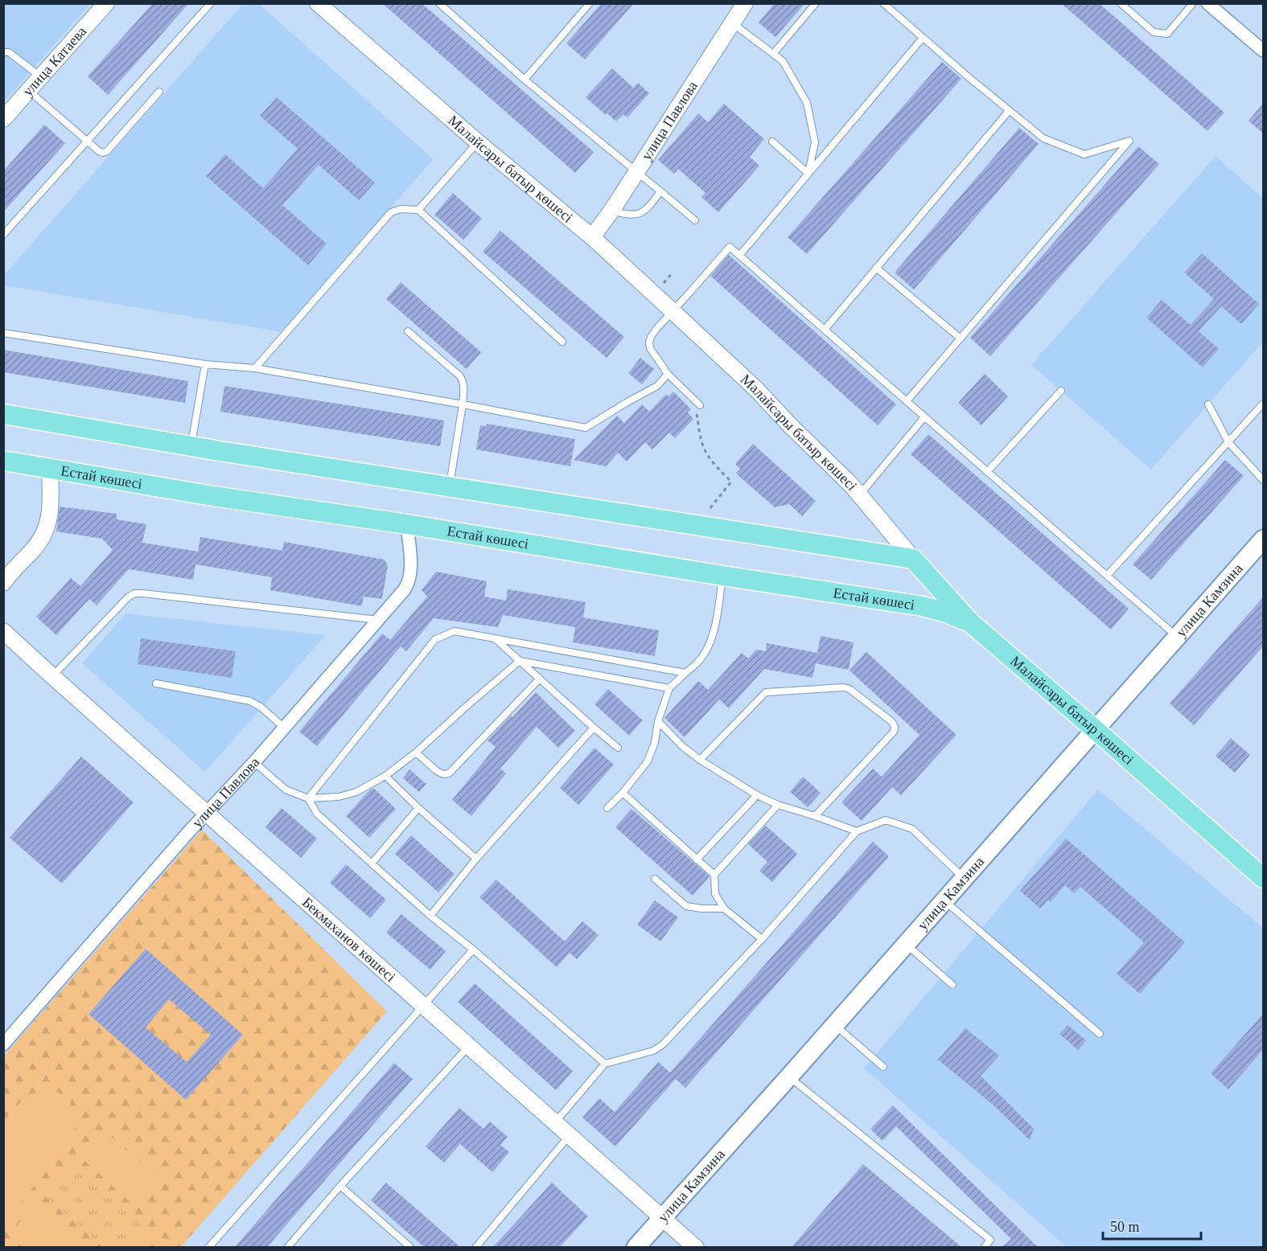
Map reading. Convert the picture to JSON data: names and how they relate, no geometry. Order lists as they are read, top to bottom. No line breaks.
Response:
{"streets":{"main road":["Малайсары батыр көшесі","Естай көшесі","улица Камзина"],"street":["улица Катаева","улица Павлова","Бекмаханов көшесі"]},"crossings":[["улица Павлова","Малайсары батыр көшесі"],["улица Павлова","Естай көшесі"],["улица Павлова","Бекмаханов көшесі"],["Малайсары батыр көшесі","Естай көшесі"],["Малайсары батыр көшесі","улица Камзина"],["улица Камзина","Бекмаханов көшесі"]],"scale_bar":"50 m"}
